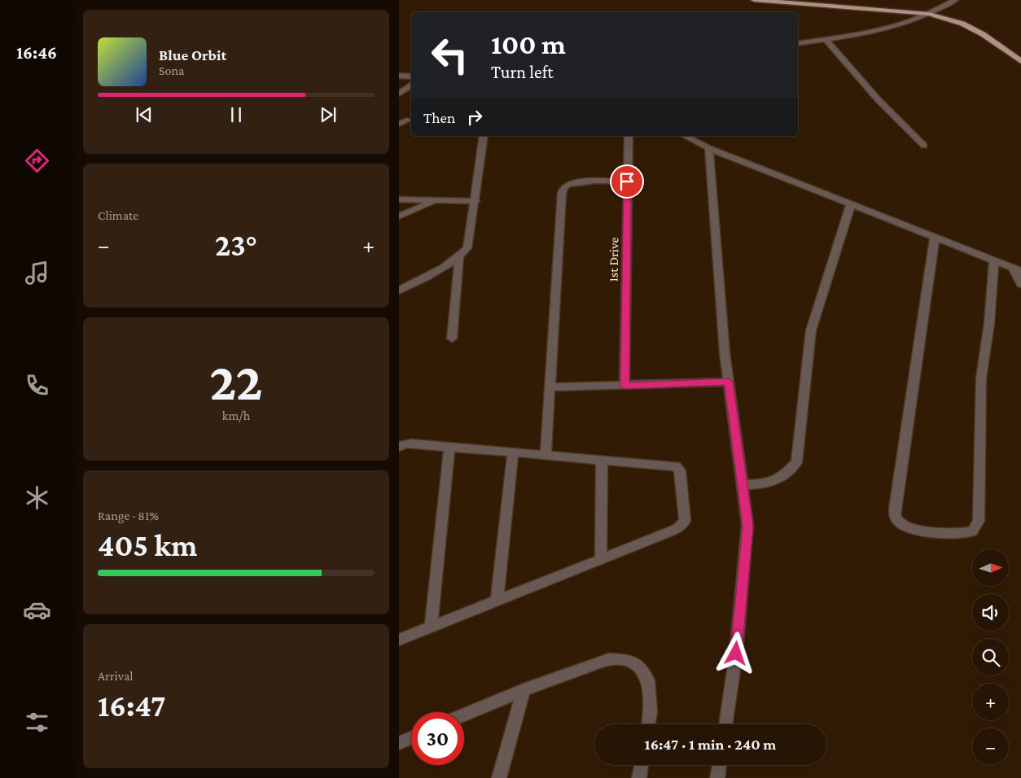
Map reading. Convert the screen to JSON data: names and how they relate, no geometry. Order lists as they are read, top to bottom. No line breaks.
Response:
{"streets":{"street":["1st Drive"]},"north":"right","page":{"tabs":"16:46","turn":["100 m","Turn left"],"song":["Blue Orbit","Sona"],"then":"Then","tile":["Climate",["22","km/h"],["Range · 81%","405 km"],["Arrival","16:47"]],"heat":["−","23°","+"],"map_buttons":["+","−"],"limit":"30","trip":"16:47 · 1 min · 240 m"}}
